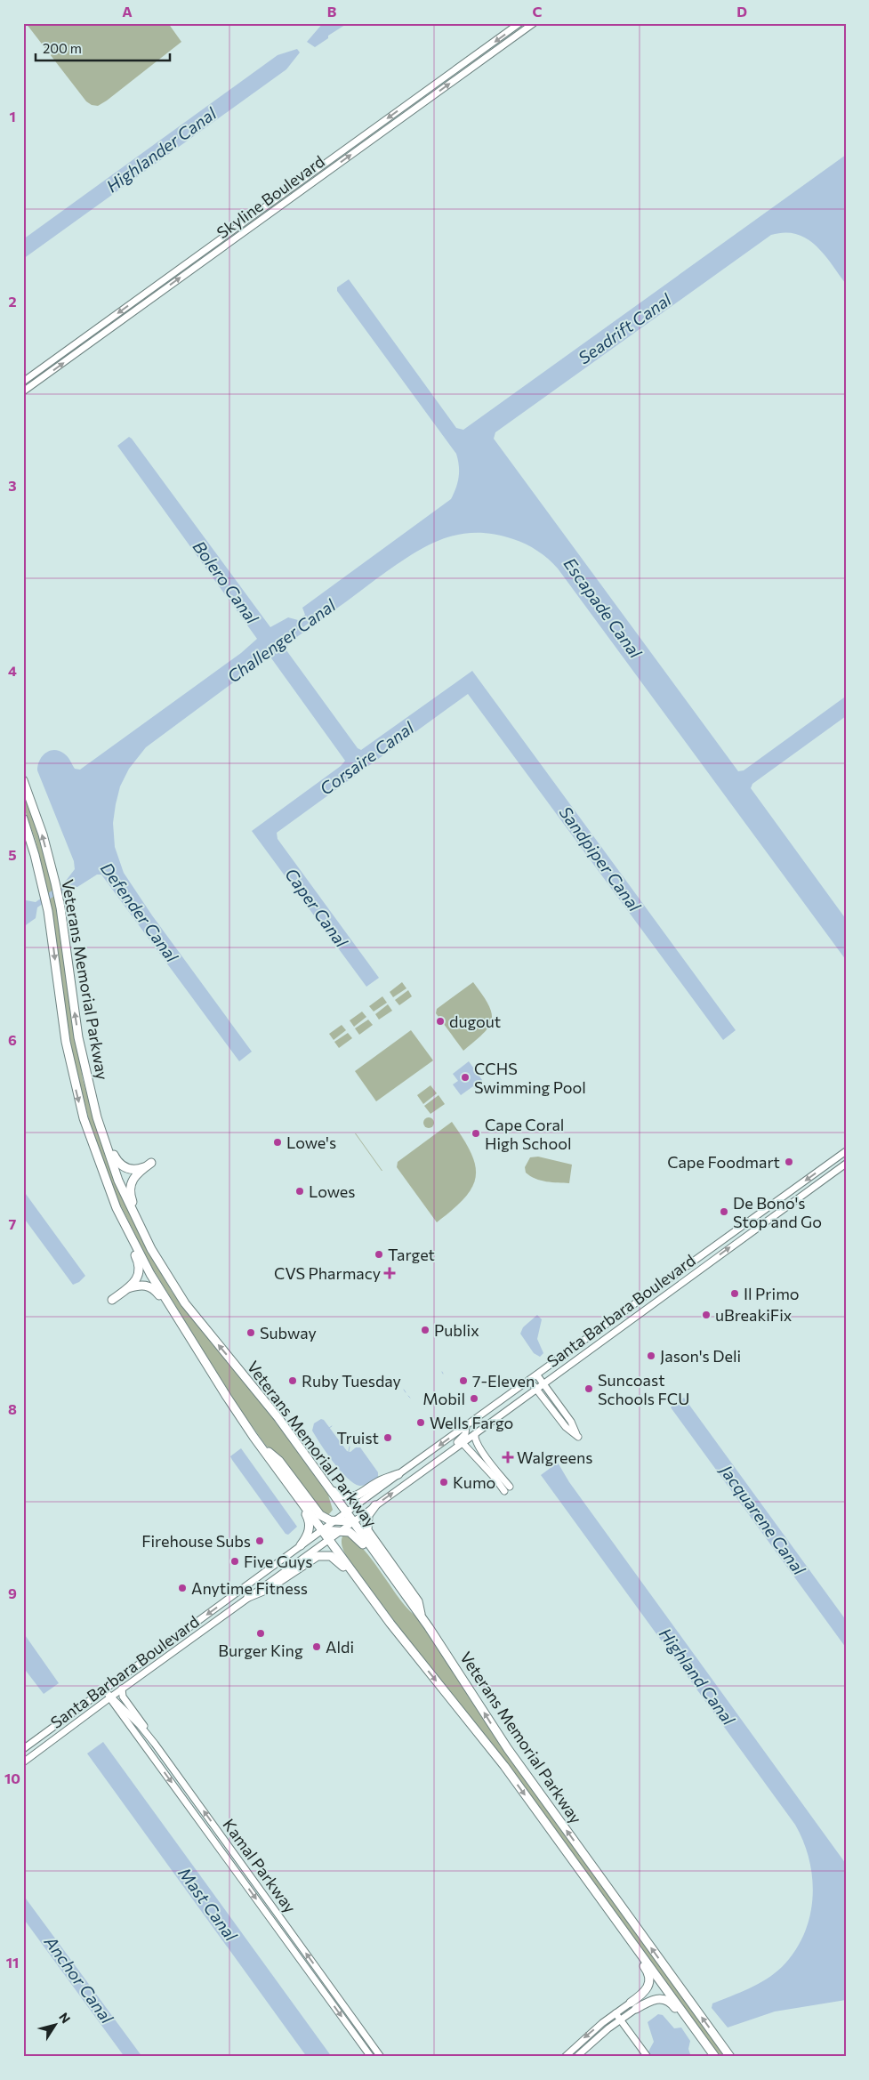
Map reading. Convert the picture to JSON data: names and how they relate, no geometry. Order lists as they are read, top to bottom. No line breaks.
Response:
{"streets":{"highway":["Veterans Memorial Parkway"],"street":["Skyline Boulevard","Santa Barbara Boulevard","Kamal Parkway"]},"crossings":[["Veterans Memorial Parkway","Santa Barbara Boulevard"],["Santa Barbara Boulevard","Kamal Parkway"]],"water":["Highlander Canal","Seadrift Canal","Bolero Canal","Escapade Canal","Challenger Canal","Corsaire Canal","Sandpiper Canal","Caper Canal","Defender Canal","Jacquarene Canal","Highland Canal","Mast Canal","Anchor Canal"],"places":{"other":["dugout","CCHS Swimming Pool","Cape Coral High School","Lowe's","Cape Foodmart","Lowes","De Bono's Stop and Go","Target","Il Primo","uBreakiFix","Publix","Subway","Jason's Deli","Ruby Tuesday","7-Eleven","Suncoast Schools FCU","Mobil","Wells Fargo","Truist","Kumo","Firehouse Subs","Five Guys","Anytime Fitness","Burger King","Aldi"],"health":["CVS Pharmacy","Walgreens"]},"scale_bar":"200 m","north":"top right","grid":{"columns":["A","B","C","D"],"rows":["1","2","3","4","5","6","7","8","9","10","11"]}}
